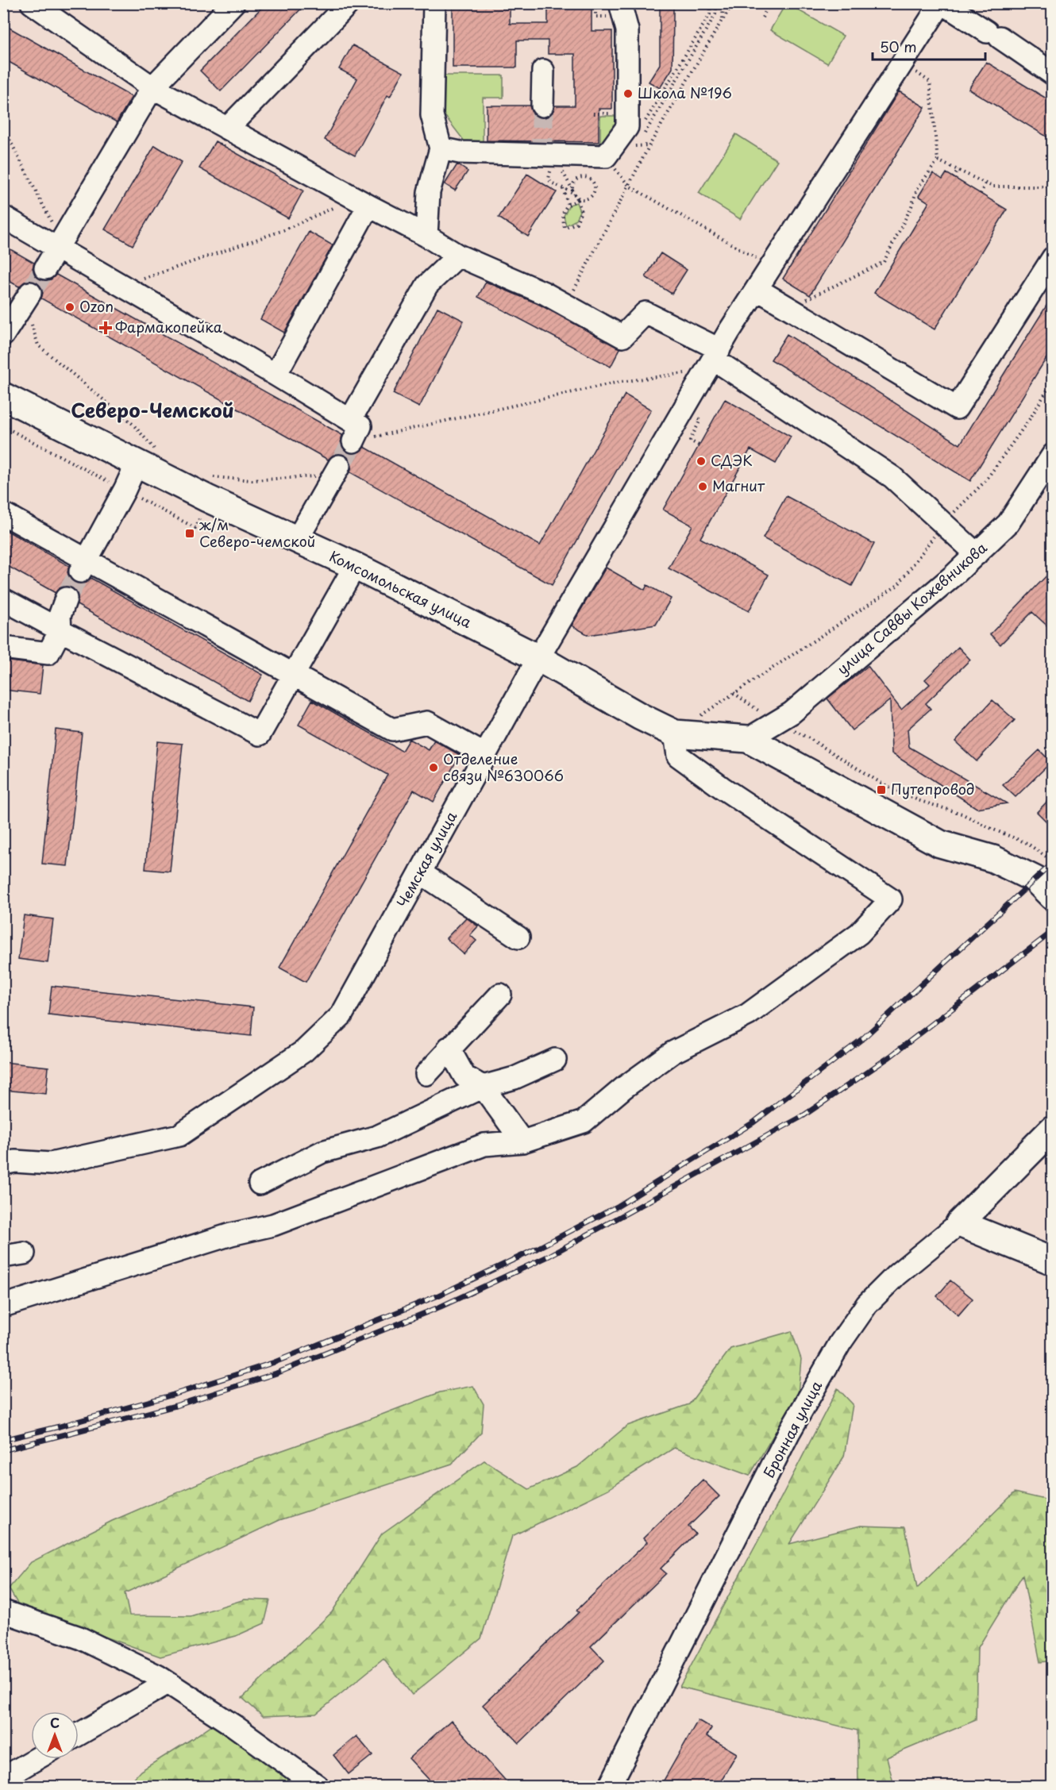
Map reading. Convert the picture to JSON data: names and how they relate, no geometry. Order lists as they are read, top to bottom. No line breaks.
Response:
{"streets":{"main road":["Комсомольская улица","Бронная улица"],"street":["улица Саввы Кожевникова","Чемская улица"]},"crossings":[["Комсомольская улица","улица Саввы Кожевникова"],["Комсомольская улица","Чемская улица"]],"districts":["Северо-Чемской"],"places":{"other":["Школа №196","Ozon","СДЭК","Магнит","Отделение связи №630066"],"health":["Фармакопейка"],"transit":["ж/м Северо-чемской","Путепровод"]},"scale_bar":"50 m","north":"top"}
